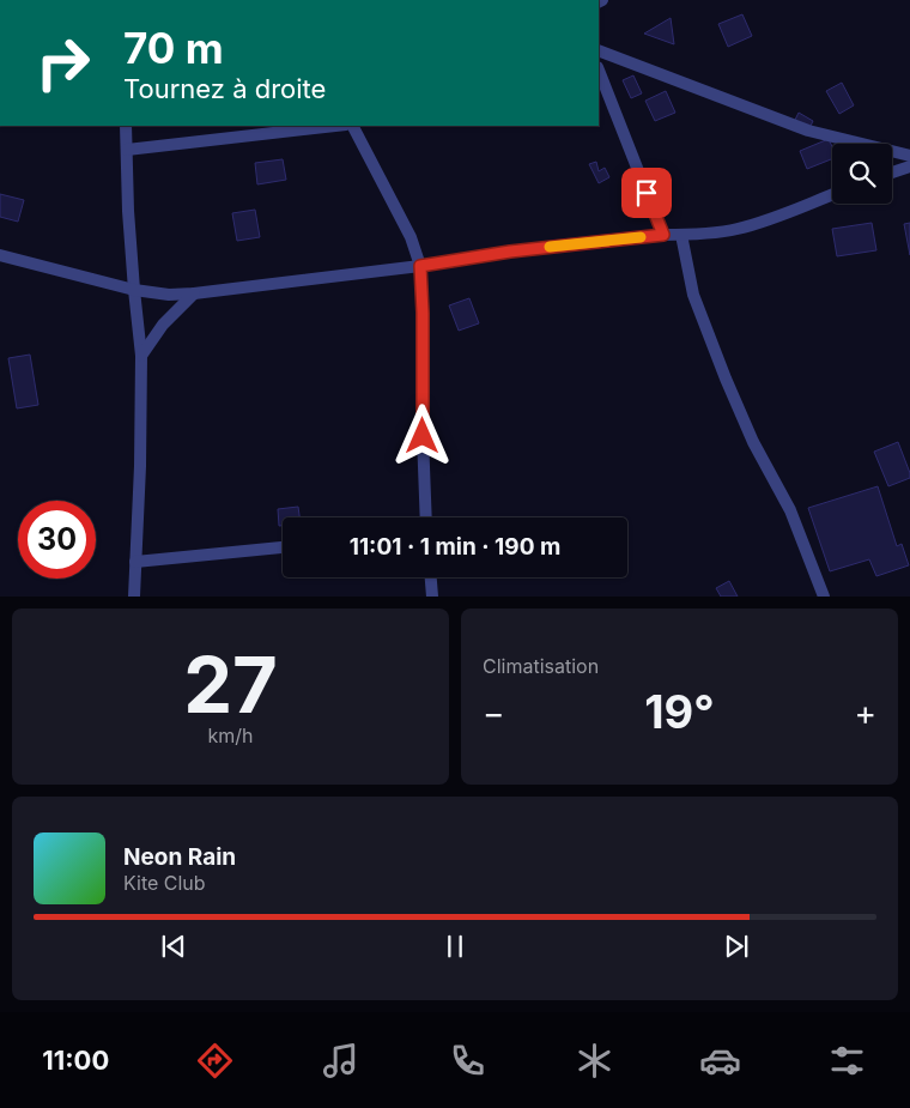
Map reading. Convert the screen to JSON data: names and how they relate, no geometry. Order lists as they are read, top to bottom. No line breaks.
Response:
{"page":{"turn":["70 m","Tournez à droite"],"limit":"30","trip":"11:01 · 1 min · 190 m","tile":[["27","km/h"],"Climatisation"],"heat":["−","19°","+"],"song":["Neon Rain","Kite Club"],"tabs":"11:00"}}
